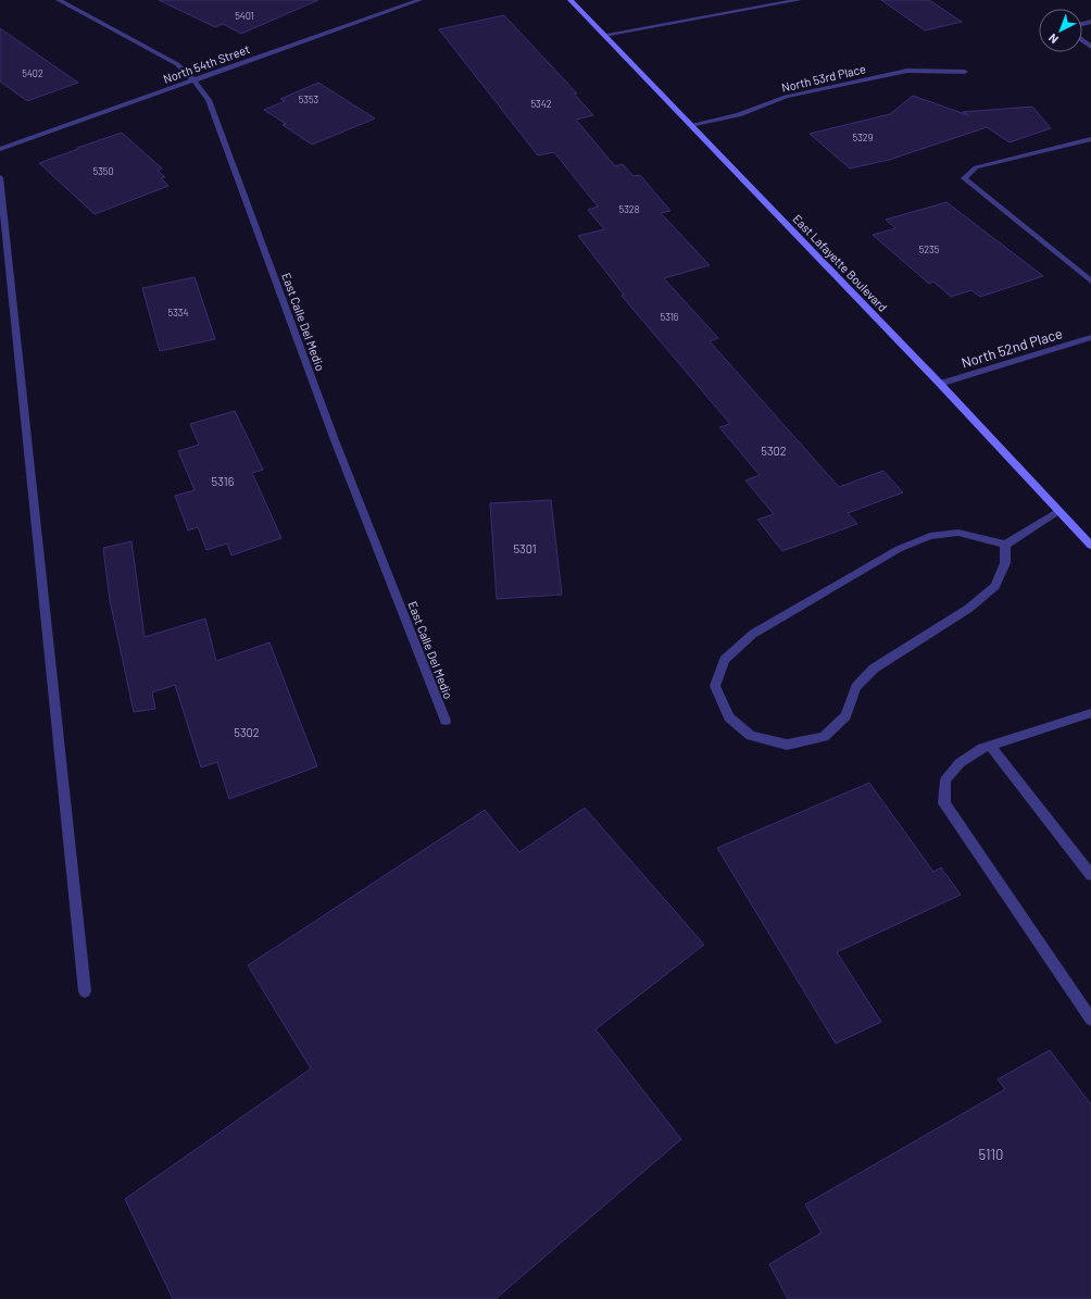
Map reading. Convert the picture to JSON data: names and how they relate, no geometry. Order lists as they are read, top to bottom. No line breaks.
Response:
{"streets":{"street":["North 54th Street","North 53rd Place","East Lafayette Boulevard","East Calle Del Medio","North 52nd Place"]},"crossings":[["North 54th Street","East Calle Del Medio"],["North 53rd Place","East Lafayette Boulevard"],["East Lafayette Boulevard","North 52nd Place"]],"house_numbers":["5401","5402","5353","5342","5329","5350","5328","5235","5334","5316","5302","5316","5301","5302","5110"],"north":"bottom left"}
